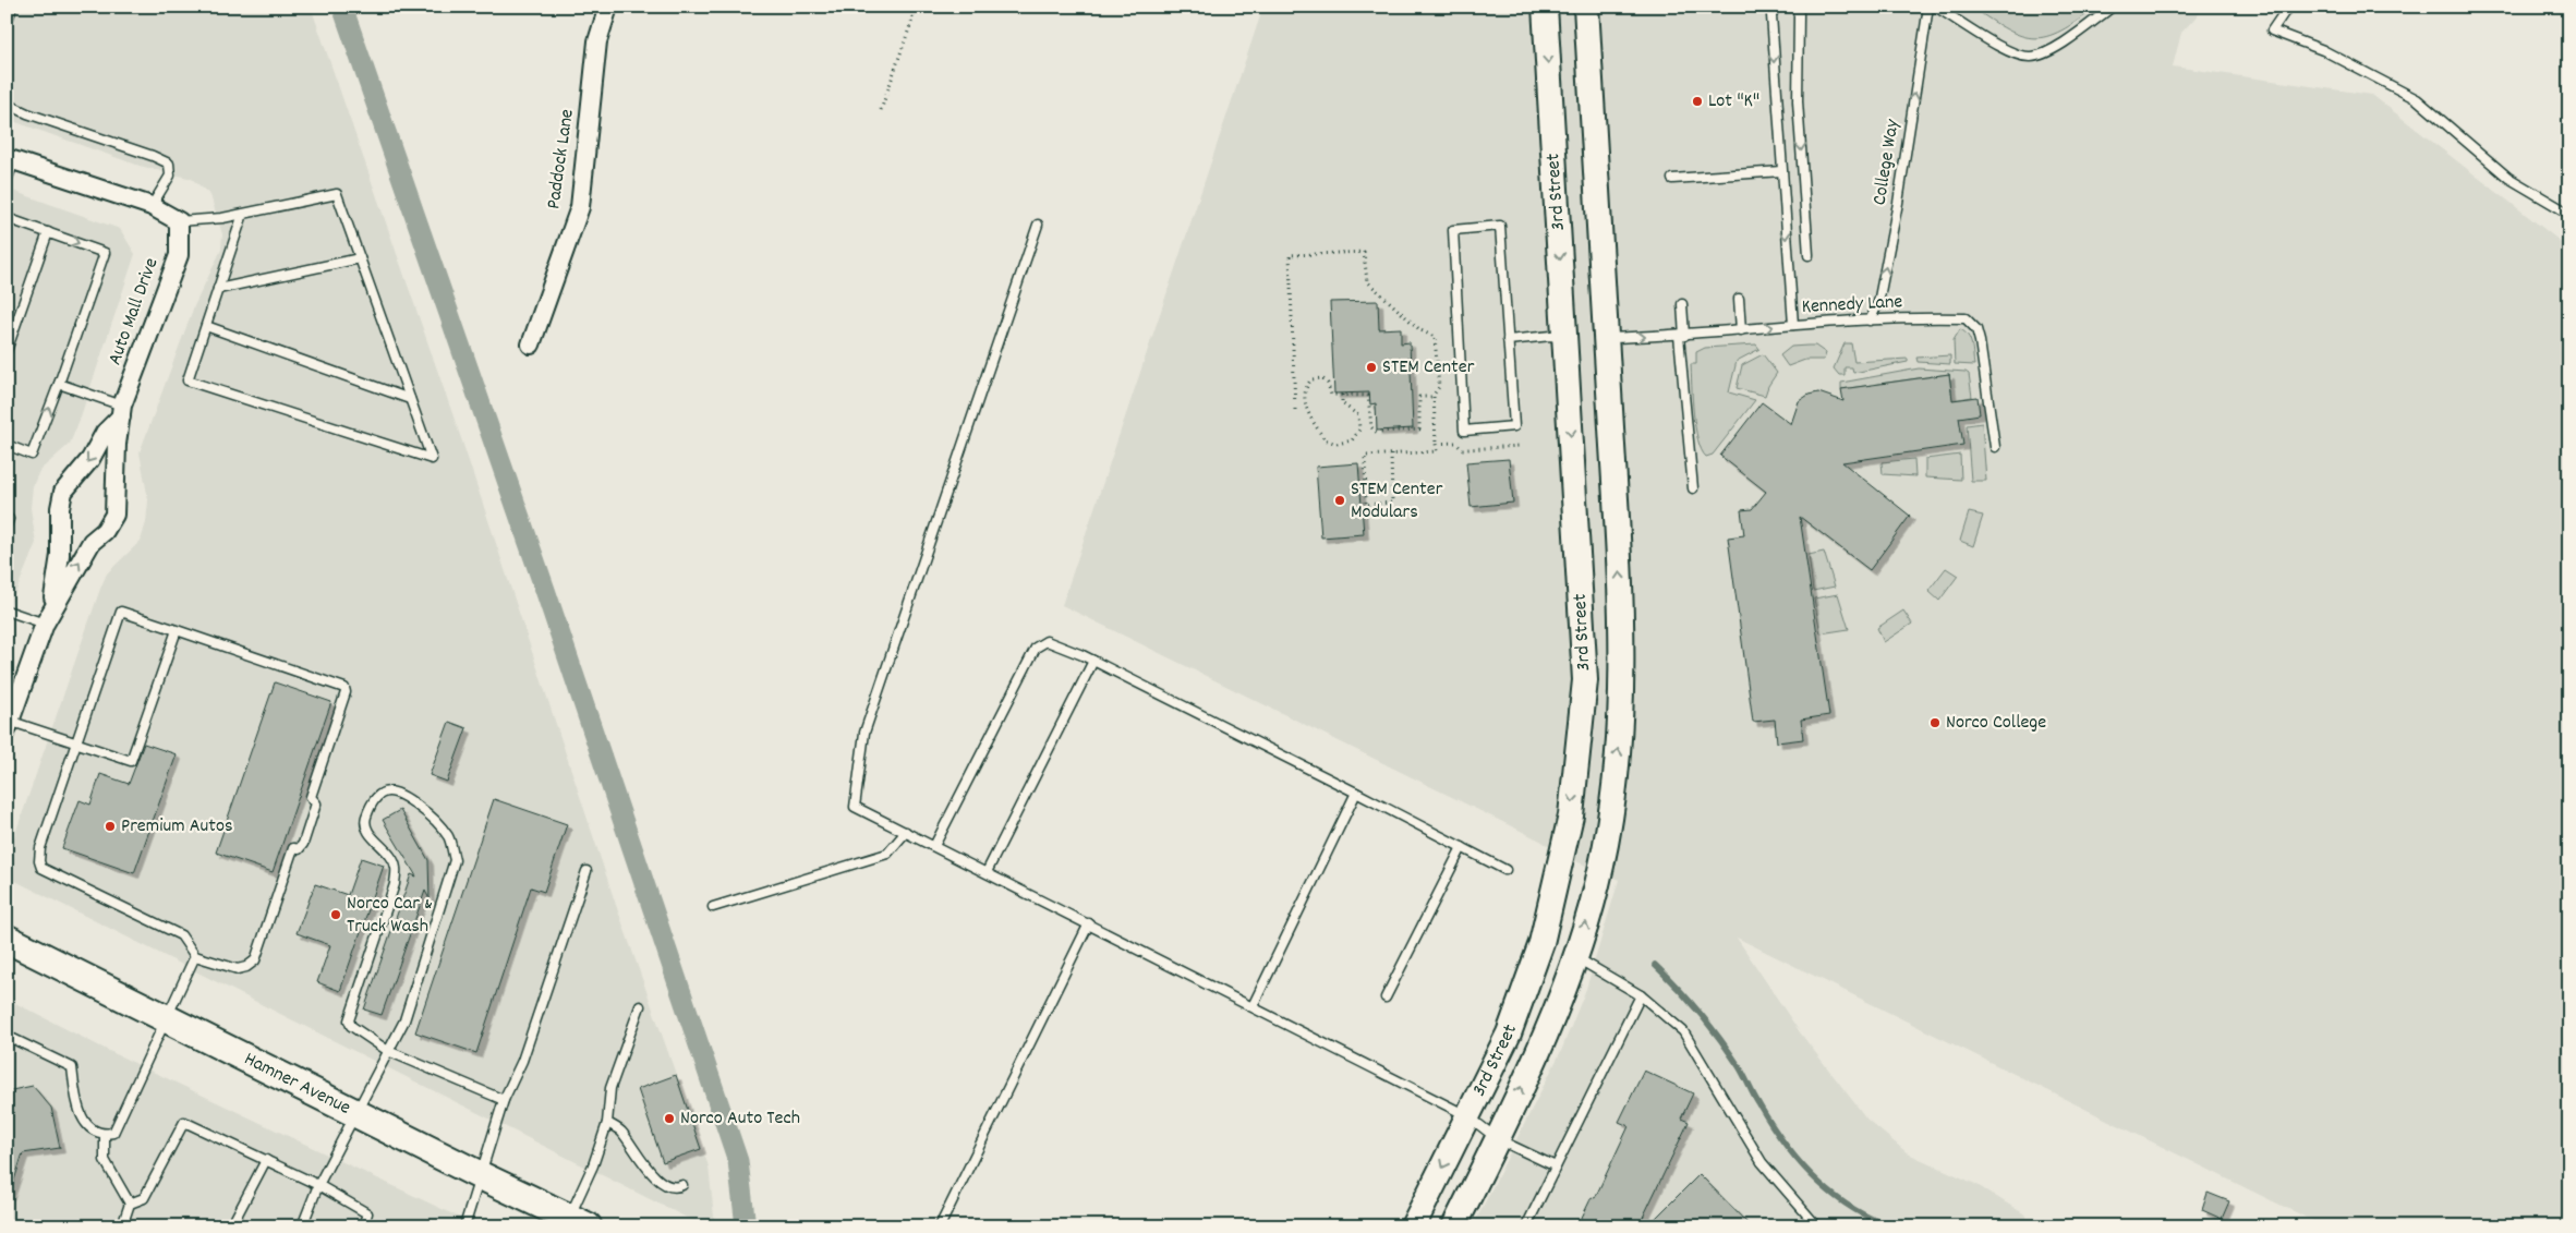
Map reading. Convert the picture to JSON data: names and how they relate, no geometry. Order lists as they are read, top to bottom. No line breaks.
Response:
{"streets":{"main road":["Hamner Avenue"],"street":["Paddock Lane","3rd Street","Auto Mall Drive"],"lane":["College Way","Kennedy Lane"]},"crossings":[["College Way","Kennedy Lane"],["3rd Street","Kennedy Lane"]],"one_way":["College Way"],"places":["Lot \"K\"","STEM Center","STEM Center Modulars","Norco College","Premium Autos","Norco Car & Truck Wash","Norco Auto Tech"]}
